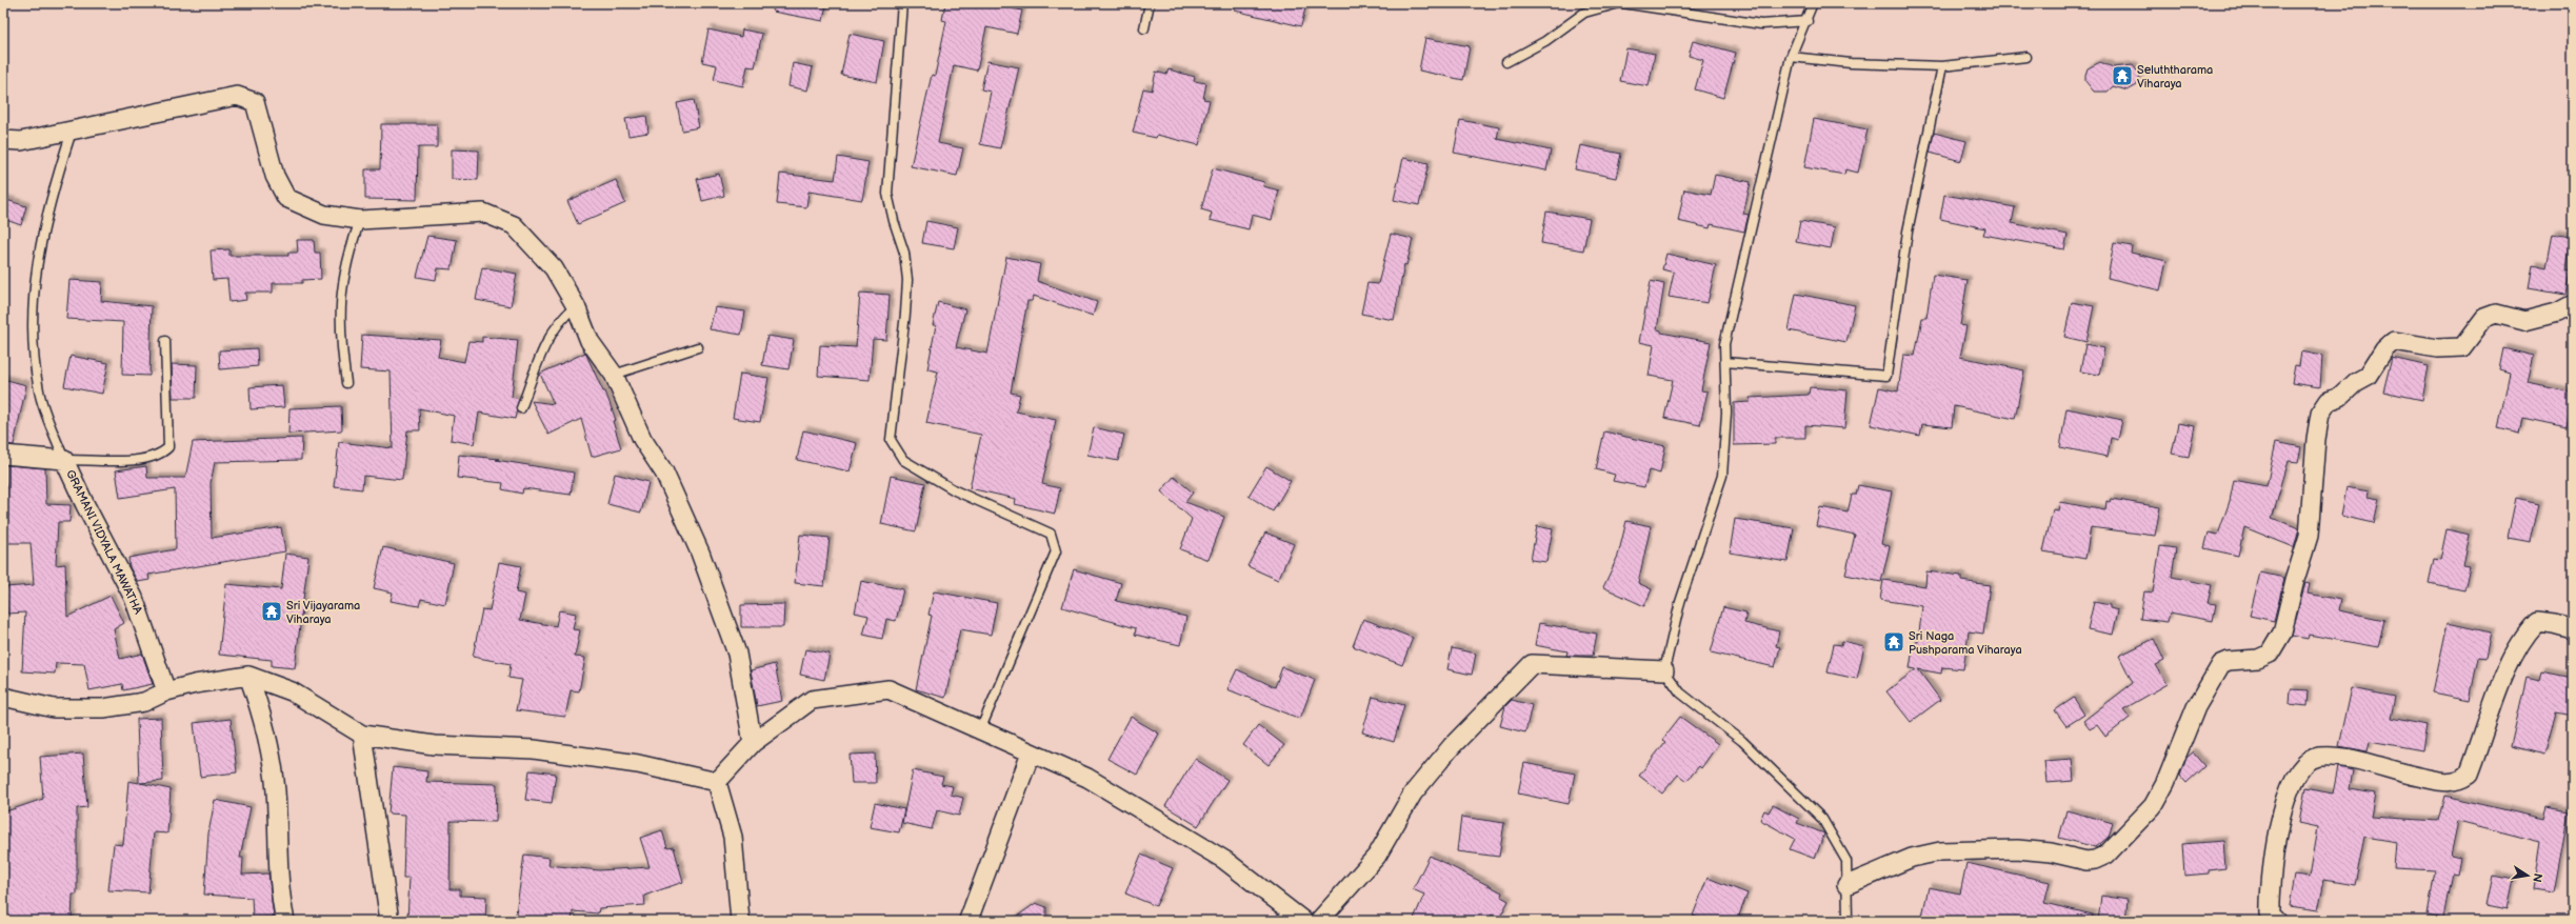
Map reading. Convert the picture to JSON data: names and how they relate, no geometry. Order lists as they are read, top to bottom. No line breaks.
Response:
{"streets":{"street":["GRAMANI VIDYALA MAWATHA"]},"places":{"temple":["Seluththarama Viharaya","Sri Vijayarama Viharaya","Sri Naga Pushparama Viharaya"]},"north":"right"}
